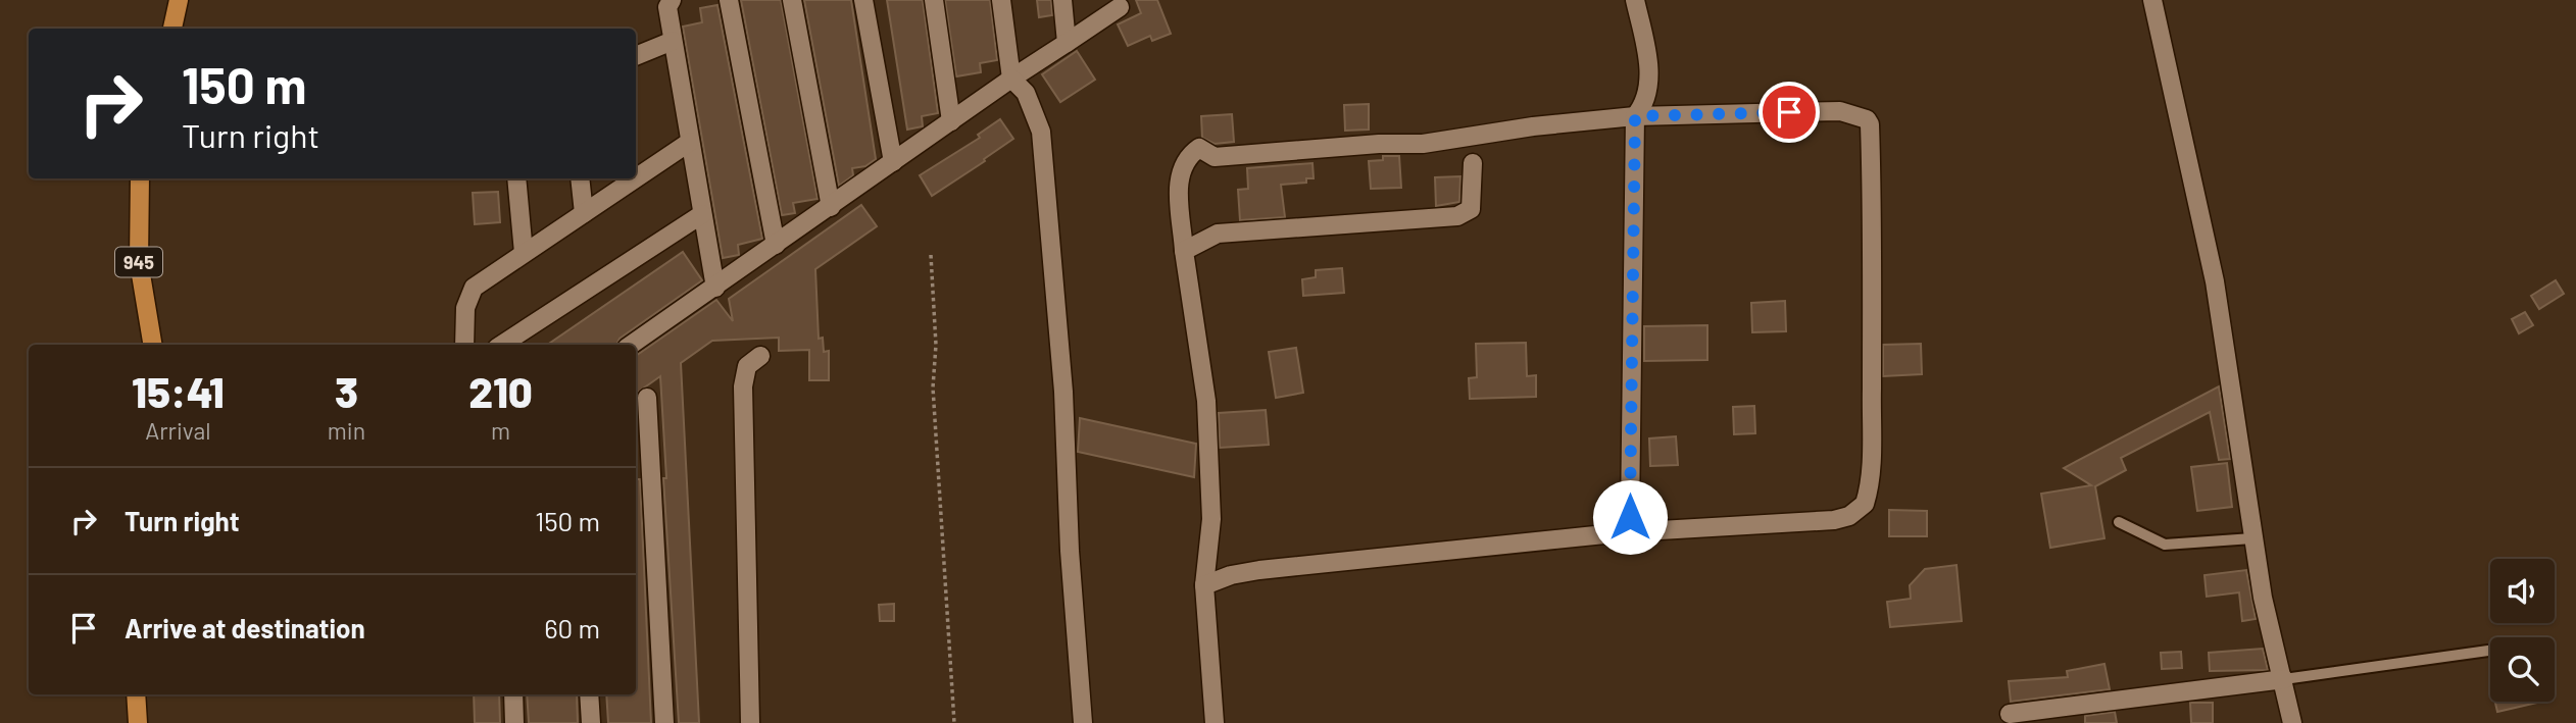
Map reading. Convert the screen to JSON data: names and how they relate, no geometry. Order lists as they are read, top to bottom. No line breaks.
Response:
{"streets":{"main road":["945"]},"page":{"turn":["150 m","Turn right"],"eta":["15:41","Arrival","3","min","210","m"],"list":[{"name":"Turn right","value":"150 m"},{"name":"Arrive at destination","value":"60 m"}]}}
